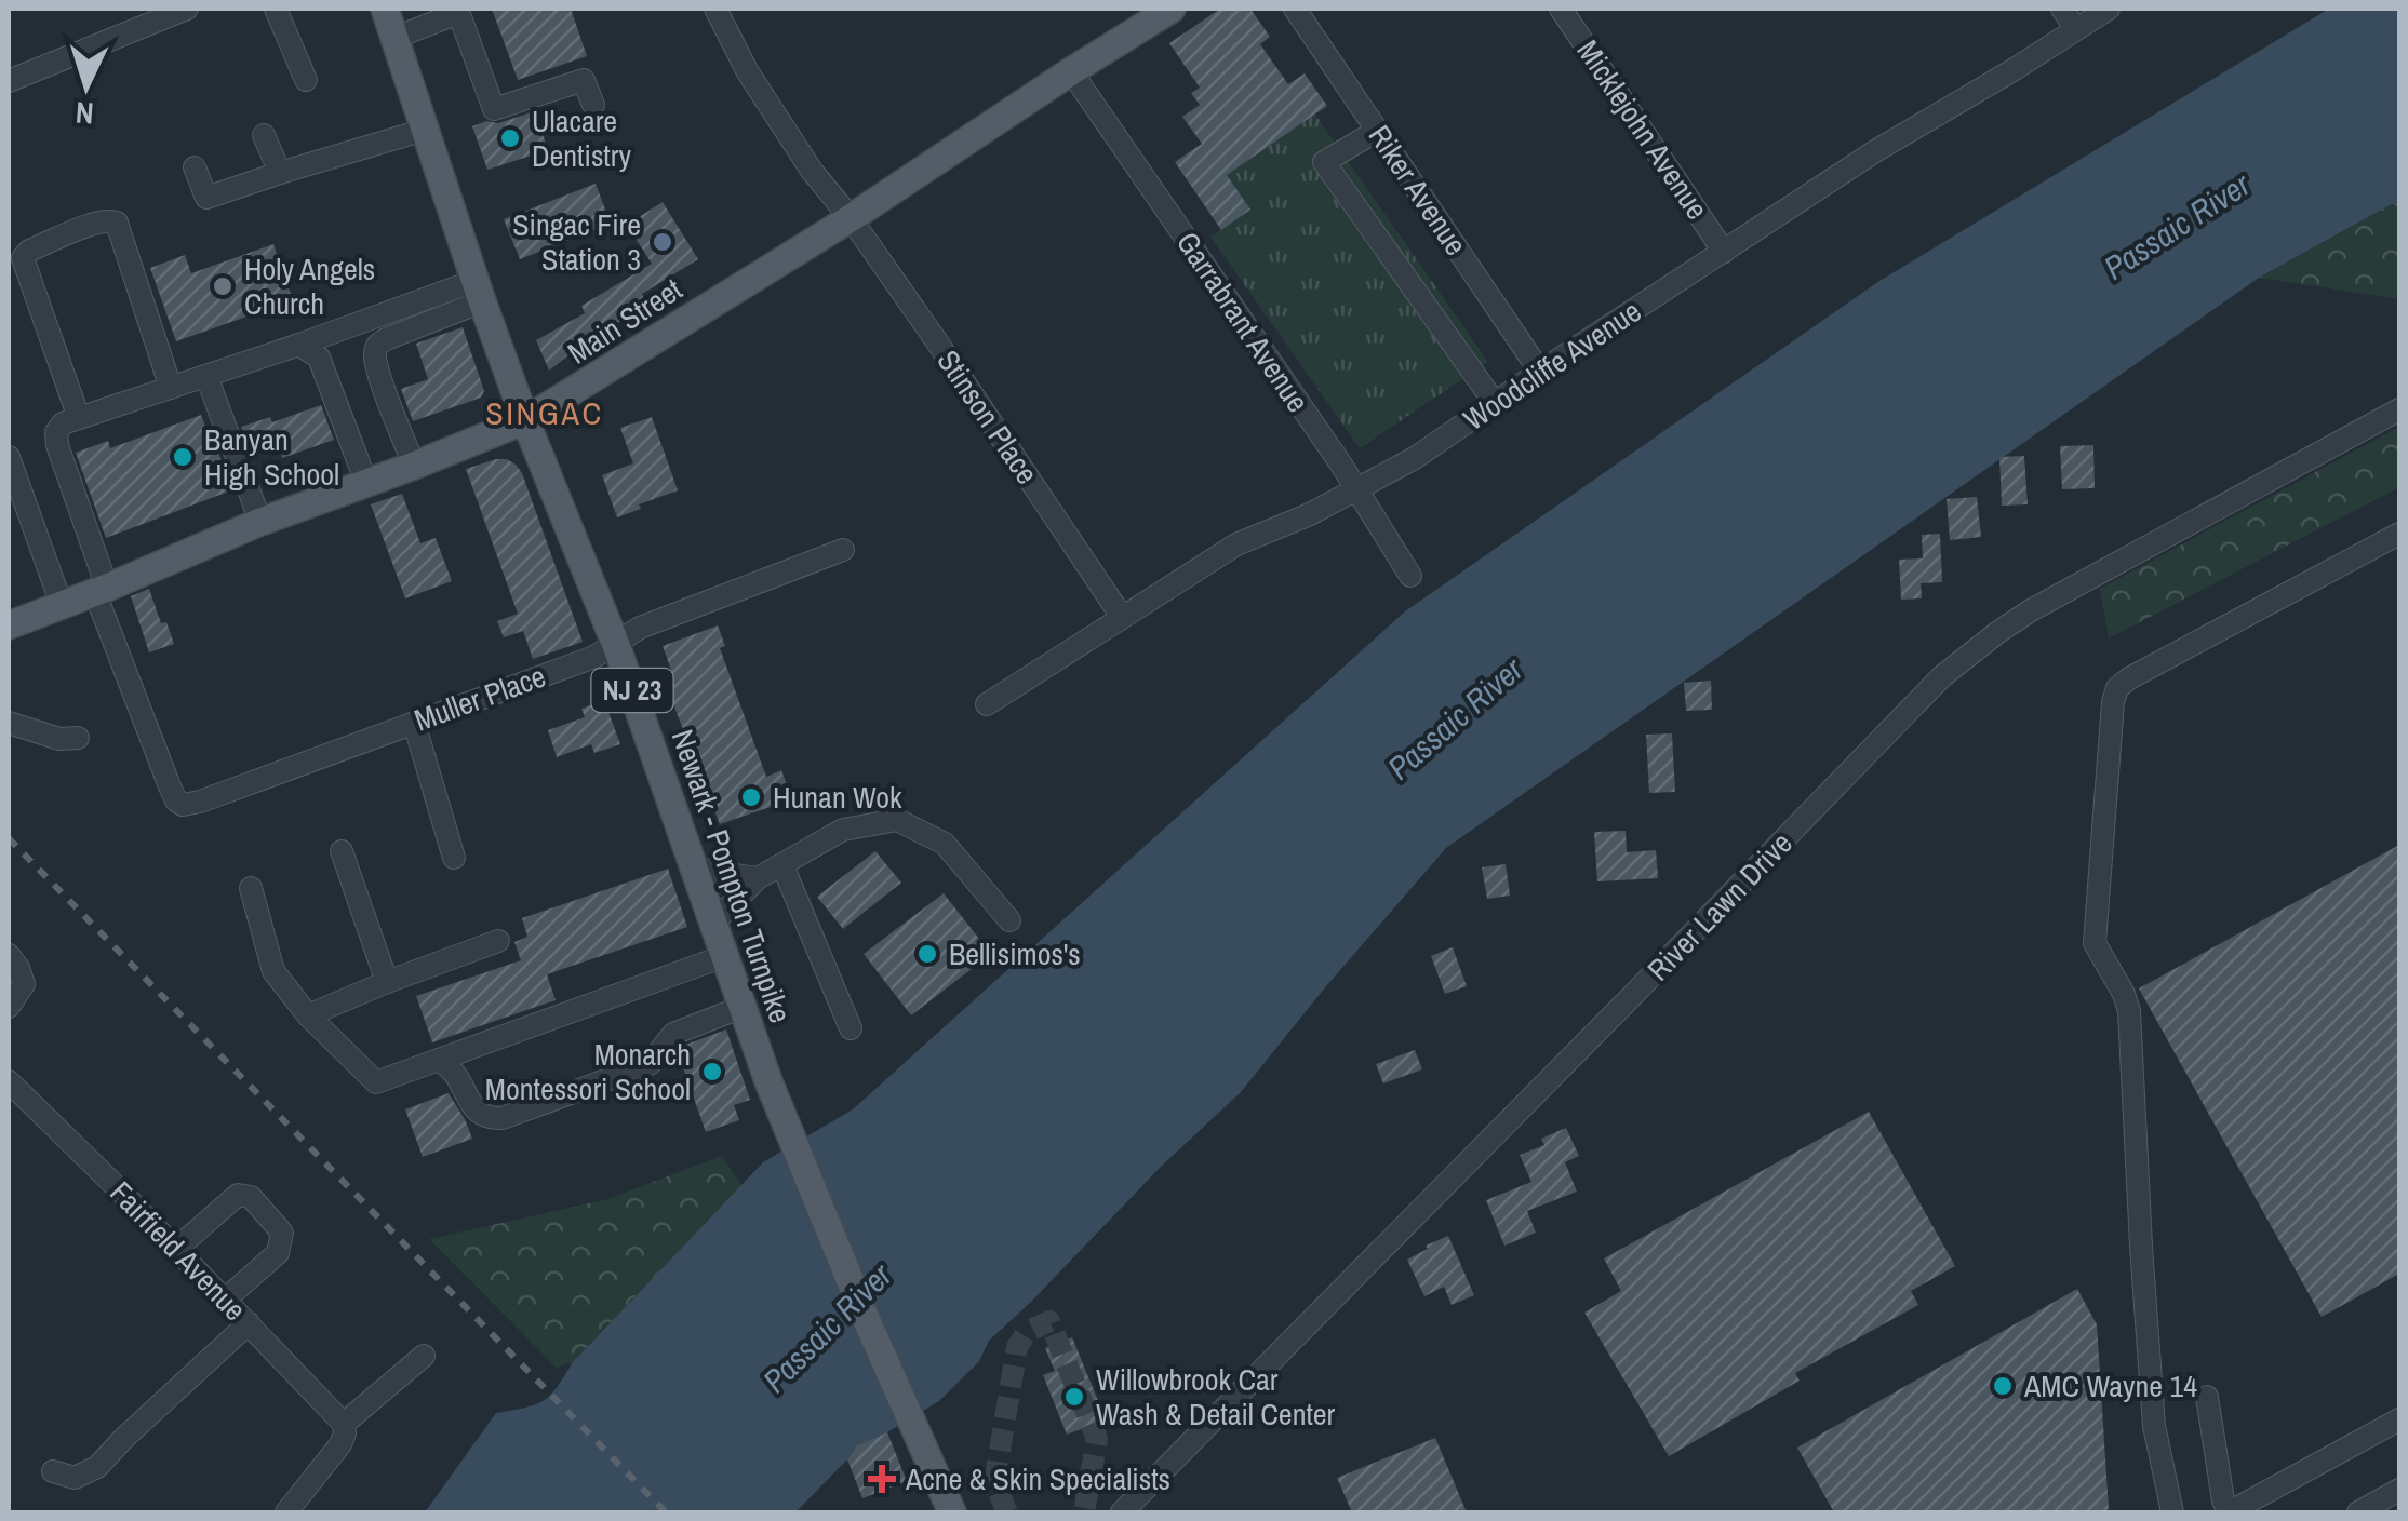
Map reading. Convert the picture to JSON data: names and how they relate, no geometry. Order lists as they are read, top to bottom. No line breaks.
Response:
{"streets":{"main road":["Main Street","NJ 23","Newark - Pompton Turnpike"],"street":["Micklejohn Avenue","Riker Avenue","Garrabrant Avenue","Woodcliffe Avenue","Stinson Place","Muller Place","River Lawn Drive","Fairfield Avenue"]},"crossings":[["Micklejohn Avenue","Woodcliffe Avenue"],["Riker Avenue","Woodcliffe Avenue"],["Main Street","Garrabrant Avenue"],["Main Street","Stinson Place"],["Main Street","Muller Place"],["Main Street","Newark - Pompton Turnpike"],["Garrabrant Avenue","Woodcliffe Avenue"],["Woodcliffe Avenue","Stinson Place"],["Muller Place","Newark - Pompton Turnpike"]],"districts":["SINGAC"],"water":["Passaic River"],"places":{"other":["Ulacare Dentistry","Singac Fire Station 3","Holy Angels Church","Banyan High School","Hunan Wok","Bellisimos's","Monarch Montessori School","AMC Wayne 14","Willowbrook Car Wash & Detail Center"],"health":["Acne & Skin Specialists"]},"north":"bottom"}
